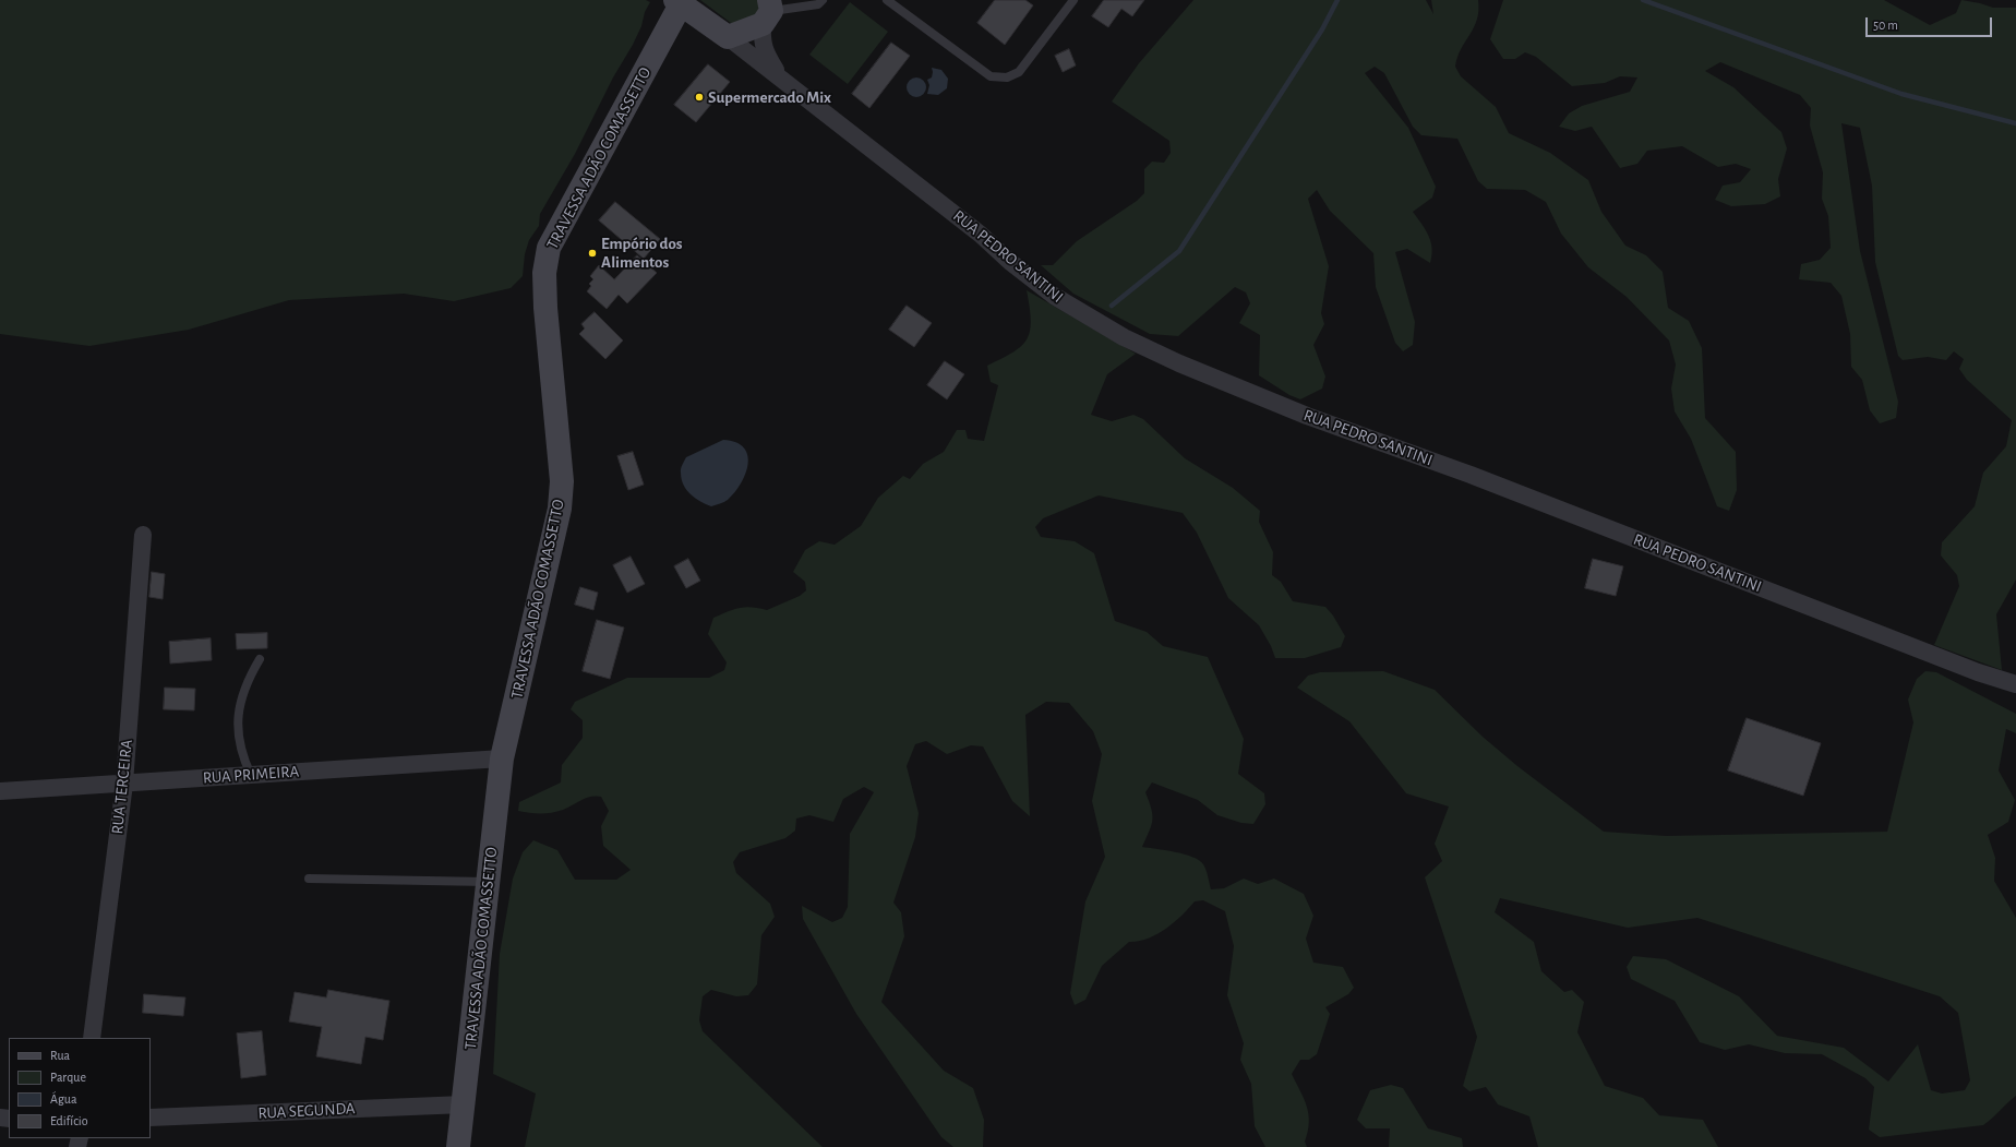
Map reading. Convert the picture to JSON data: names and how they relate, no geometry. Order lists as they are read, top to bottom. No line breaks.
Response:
{"streets":{"street":["TRAVESSA ADÃO COMASSETTO","RUA PEDRO SANTINI","RUA PRIMEIRA","RUA TERCEIRA","RUA SEGUNDA"]},"crossings":[["TRAVESSA ADÃO COMASSETTO","RUA PRIMEIRA"],["TRAVESSA ADÃO COMASSETTO","RUA SEGUNDA"],["RUA PRIMEIRA","RUA TERCEIRA"]],"places":["Supermercado Mix","Empório dos Alimentos"],"legend":["Rua","Parque","Água","Edifício"],"scale_bar":"50 m"}
